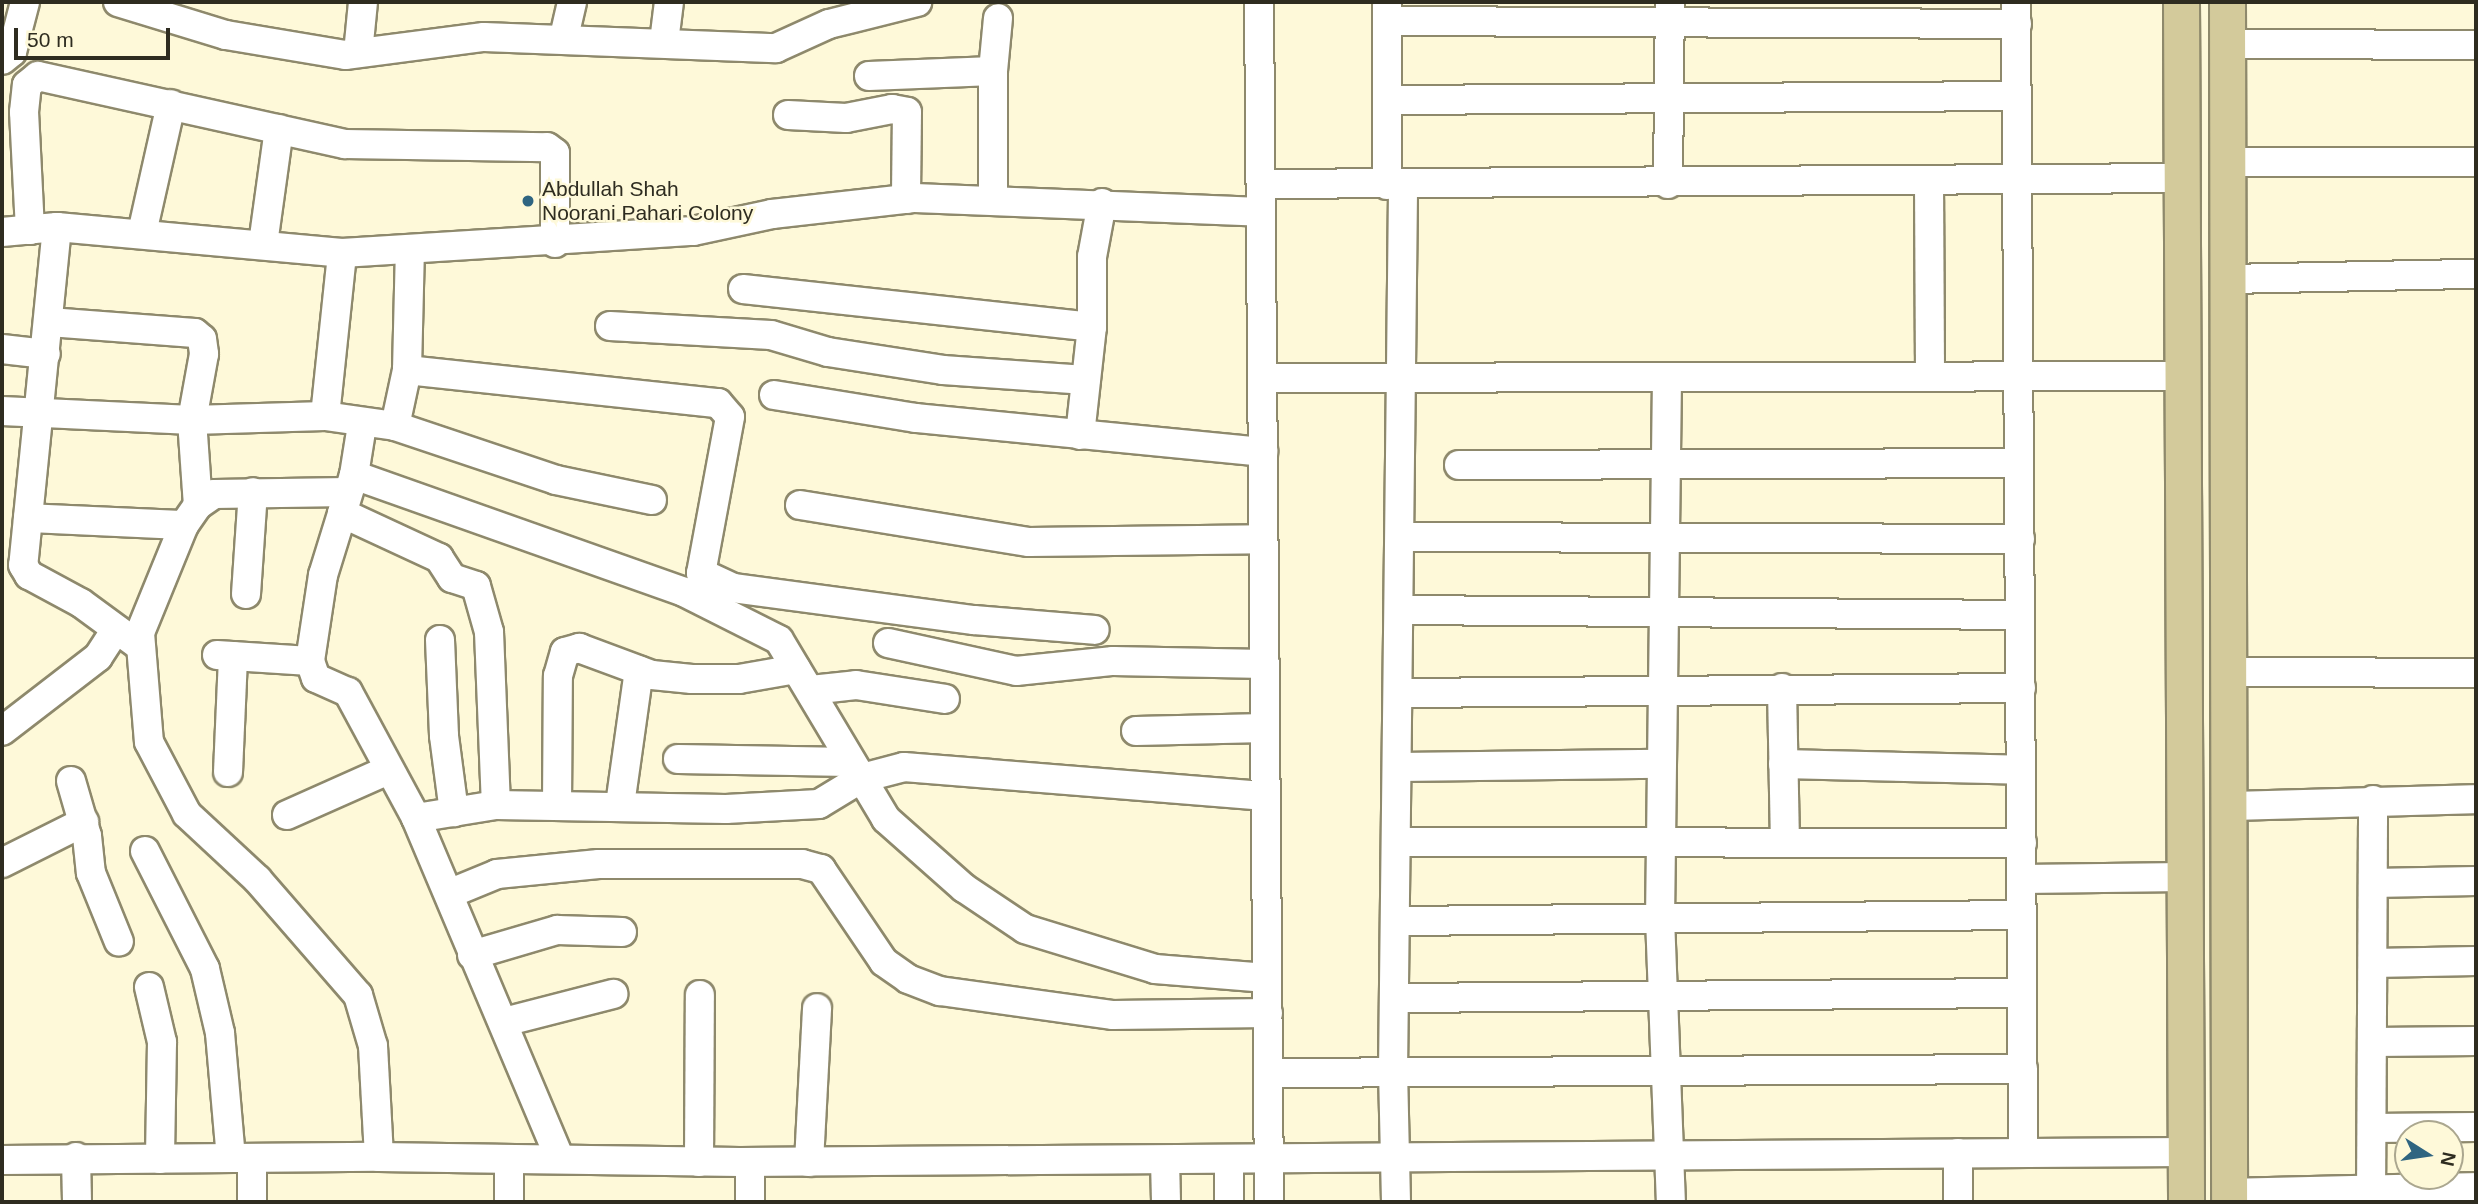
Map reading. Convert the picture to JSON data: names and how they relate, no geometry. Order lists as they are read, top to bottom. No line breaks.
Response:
{"places":["Abdullah Shah Noorani Pahari Colony"],"scale_bar":"50 m","north":"right"}
